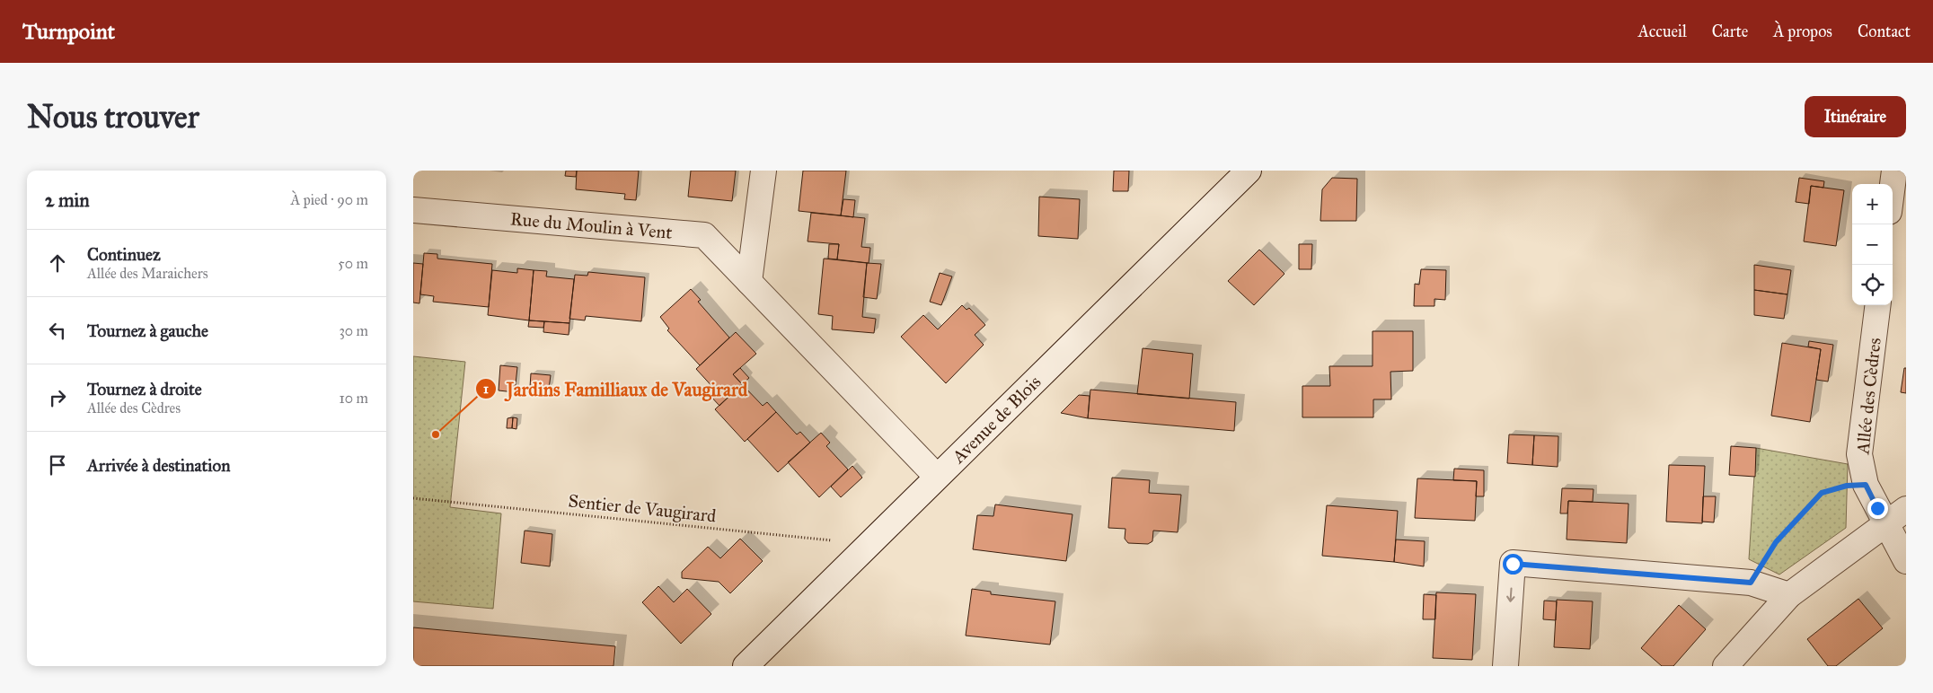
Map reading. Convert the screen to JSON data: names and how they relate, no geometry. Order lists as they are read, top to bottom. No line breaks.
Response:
{"streets":{"street":["Rue du Moulin à Vent","Allée des Cèdres","Avenue de Blois"],"path":["Sentier de Vaugirard"]},"crossings":[["Rue du Moulin à Vent","Avenue de Blois"],["Avenue de Blois","Sentier de Vaugirard"]],"places":["Jardins Familliaux de Vaugirard"],"page":{"header":"Turnpoint","nav":["Accueil","Carte","À propos","Contact"],"buttons":"Itinéraire","title":"Nous trouver","heading":["2 min","À pied · 90 m"],"map_buttons":["+","−"],"list":[["Continuez","Allée des Maraichers","50 m"],["Tournez à gauche","30 m"],["Tournez à droite","Allée des Cèdres","10 m"],"Arrivée à destination"]}}
